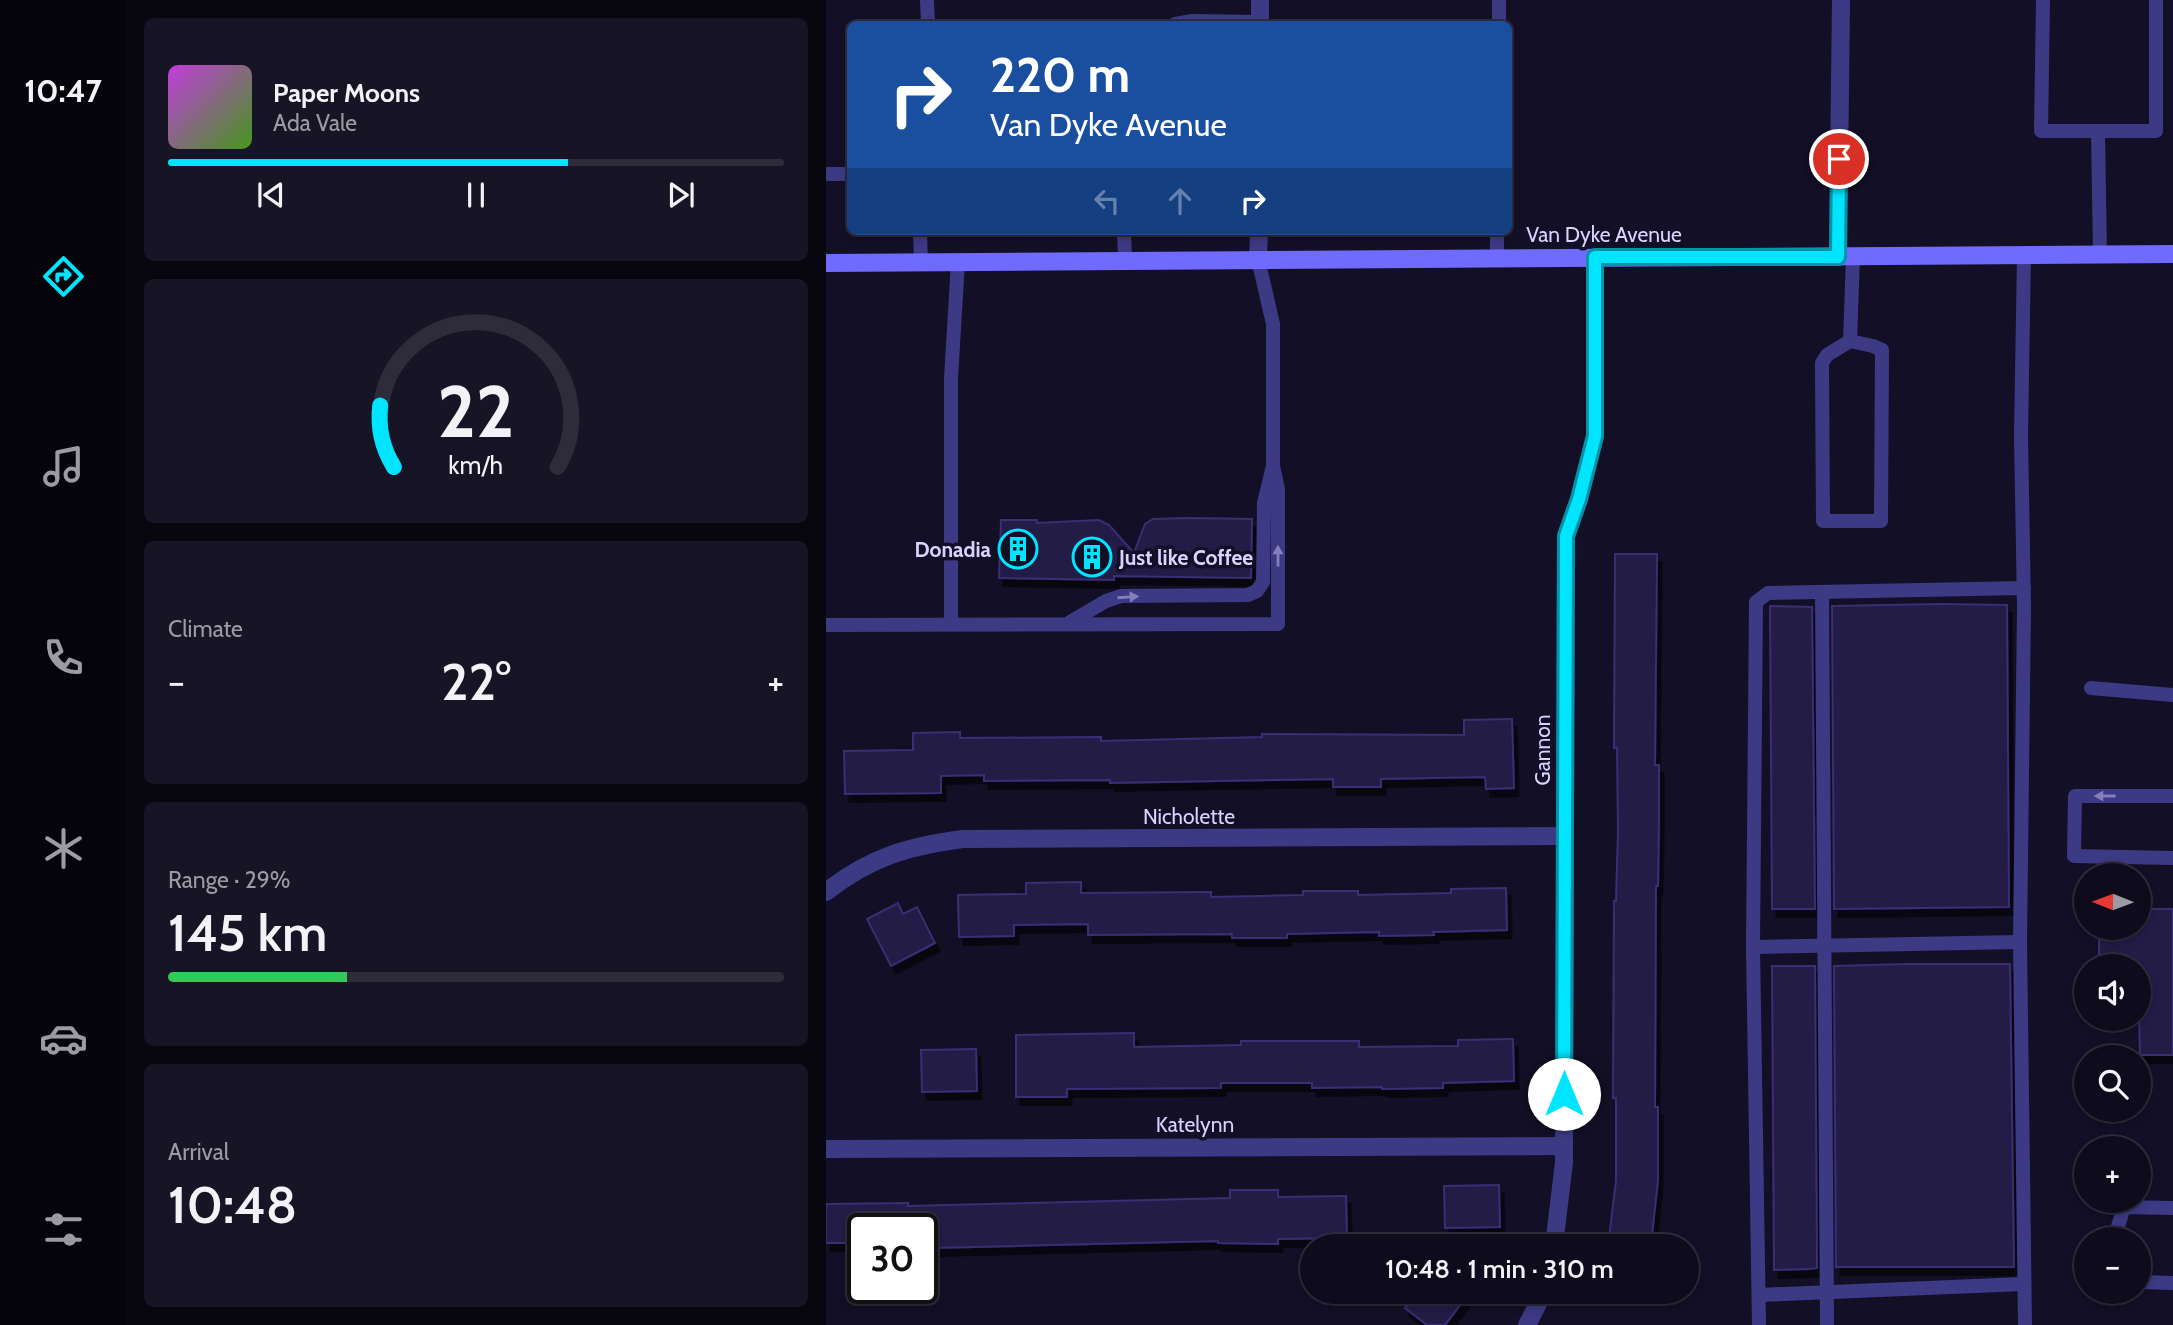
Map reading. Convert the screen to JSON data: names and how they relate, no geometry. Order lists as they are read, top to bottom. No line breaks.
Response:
{"streets":{"main road":["Van Dyke Avenue"],"street":["Gannon","Nicholette","Katelynn"]},"crossings":[["Van Dyke Avenue","Gannon"],["Gannon","Nicholette"],["Gannon","Katelynn"]],"places":{"building":["Donadia","Just like Coffee"]},"north":"left","page":{"tabs":"10:47","turn":["220 m","Van Dyke Avenue"],"song":["Paper Moons","Ada Vale"],"tile":["Climate",["Range · 29%","145 km"],["Arrival","10:48"]],"heat":["−","22°","+"],"map_buttons":["+","−"],"limit":"30","trip":"10:48 · 1 min · 310 m","gauge":["22","km/h"]}}
